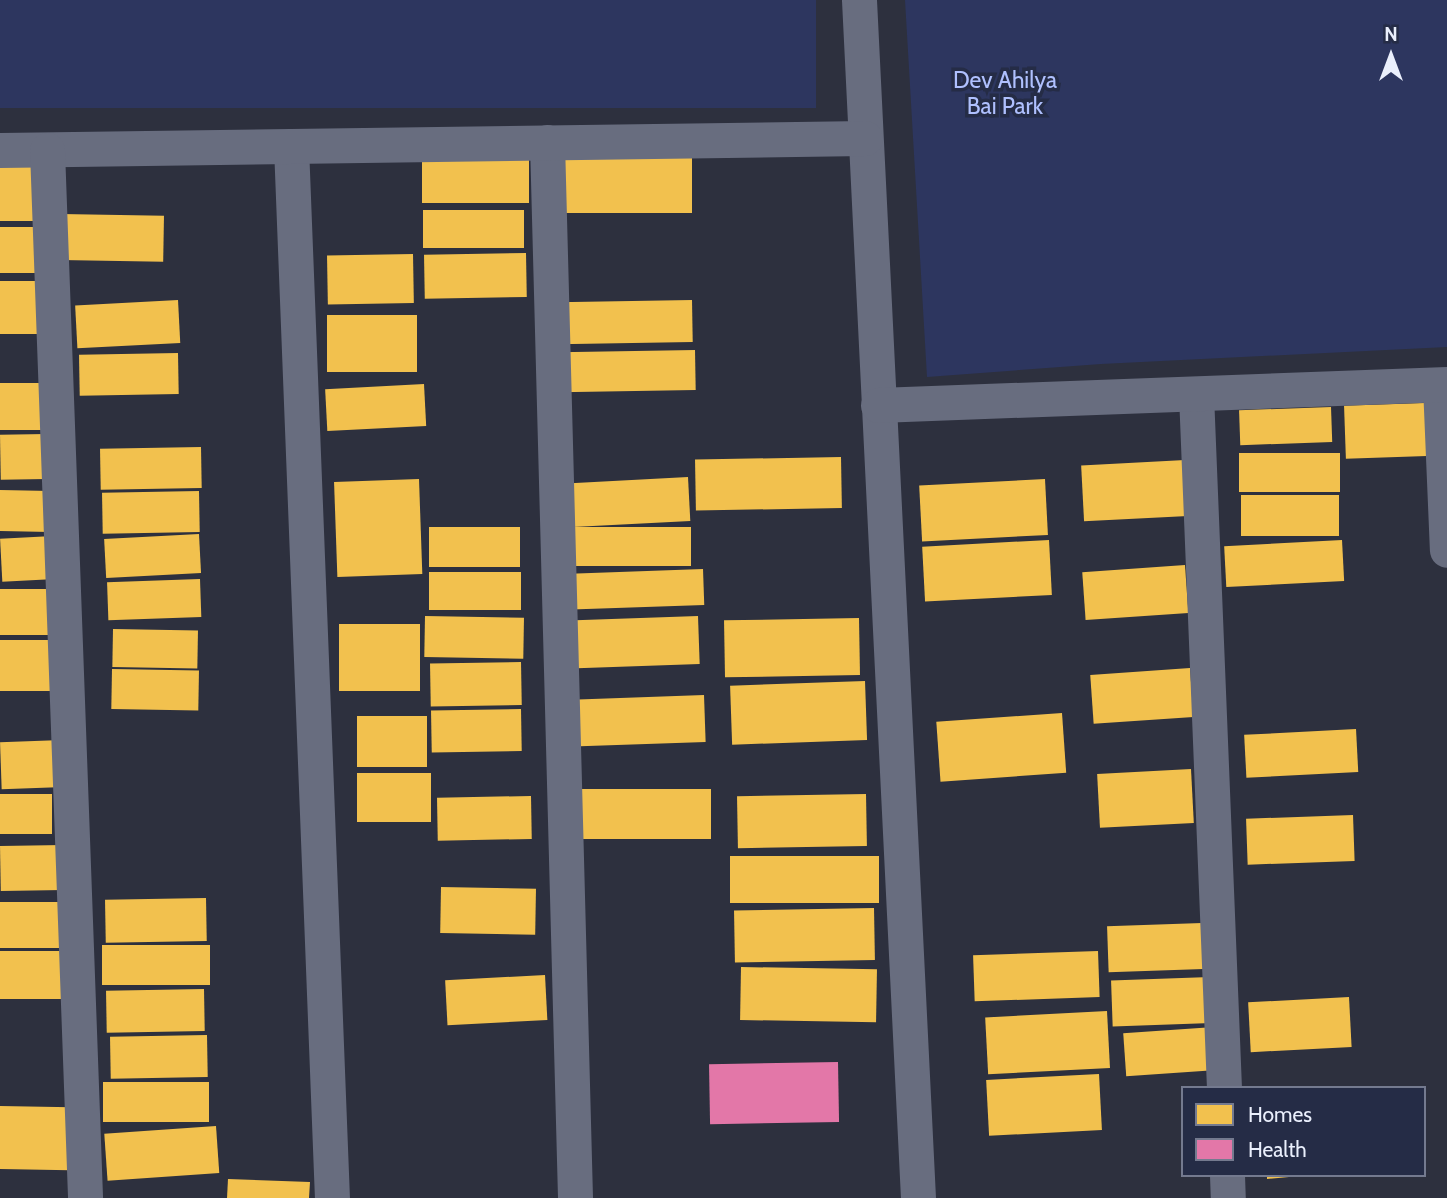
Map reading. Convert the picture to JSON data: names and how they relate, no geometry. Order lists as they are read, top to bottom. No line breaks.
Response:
{"parks":["Dev Ahilya Bai Park"],"legend":["Homes","Health"],"north":"top"}
